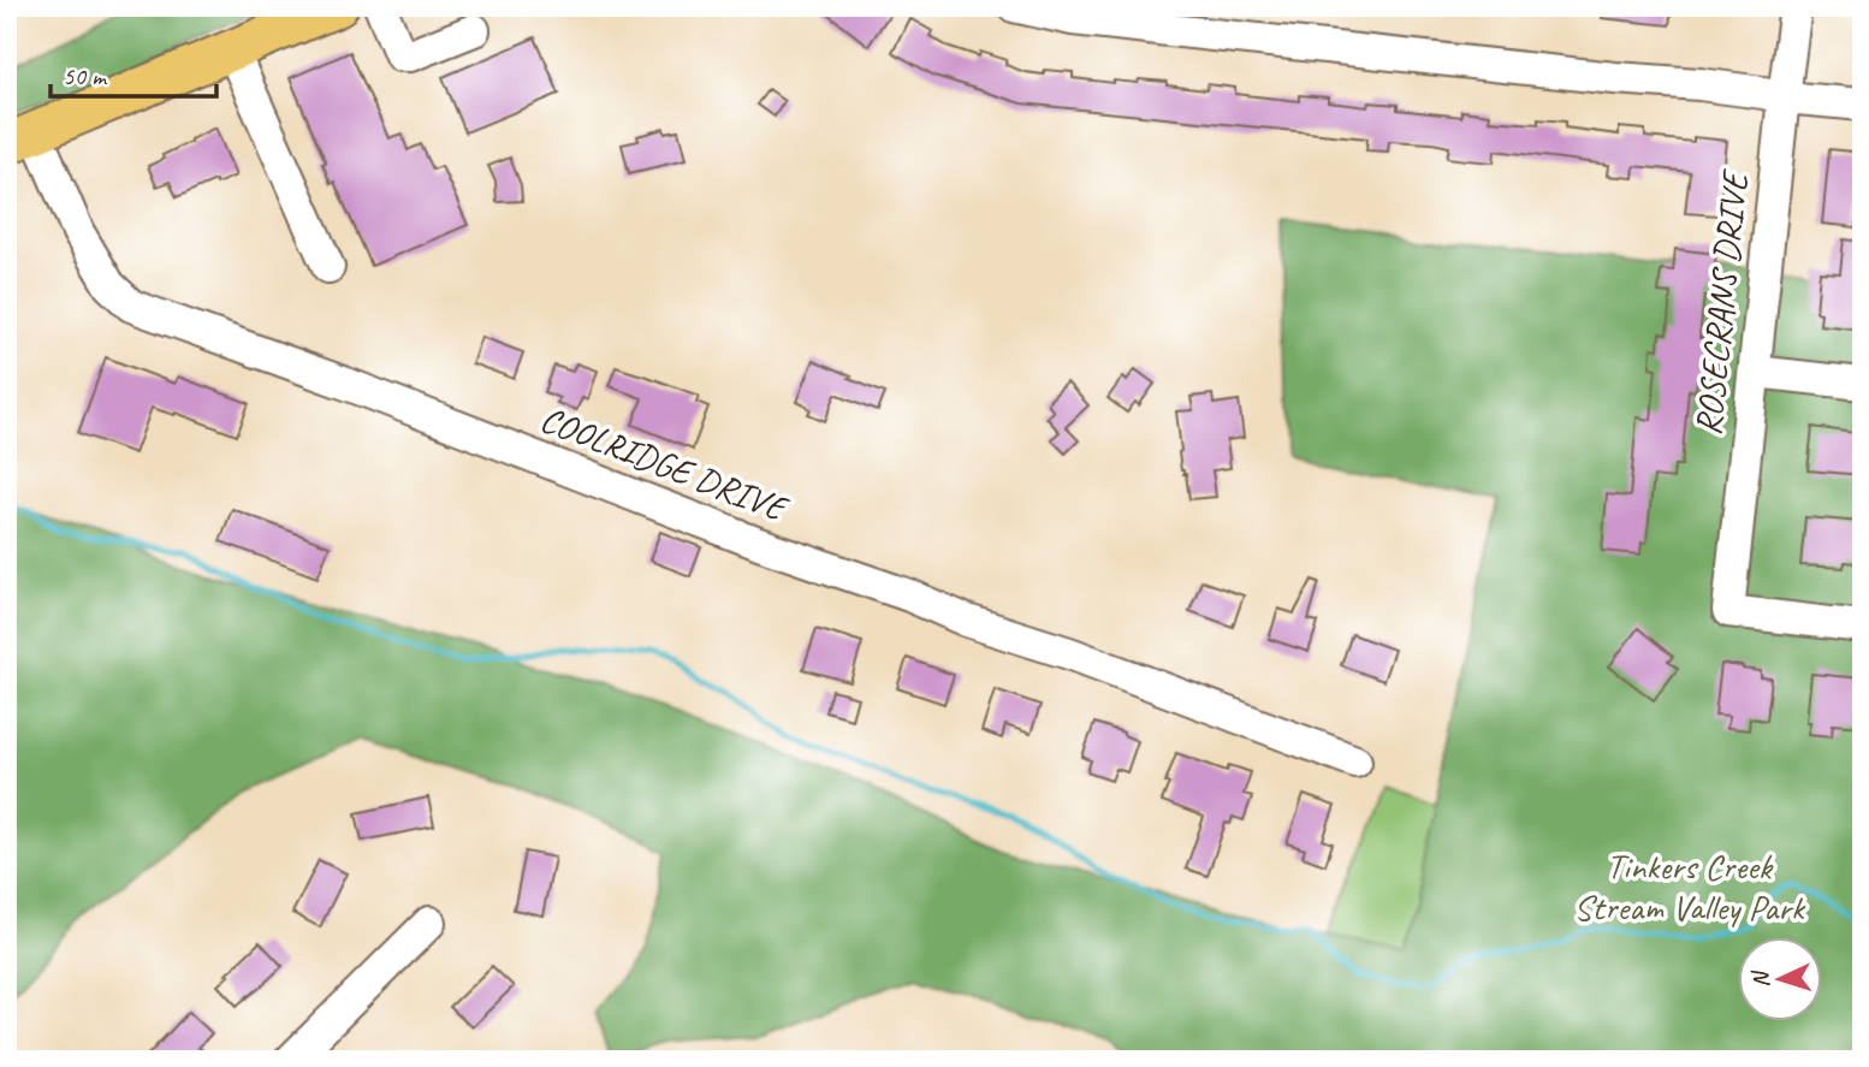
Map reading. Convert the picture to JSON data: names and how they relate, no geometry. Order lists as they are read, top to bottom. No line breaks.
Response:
{"streets":{"street":["ROSECRANS DRIVE","COOLRIDGE DRIVE"]},"parks":["Tinkers Creek Stream Valley Park"],"scale_bar":"50 m","north":"left"}
